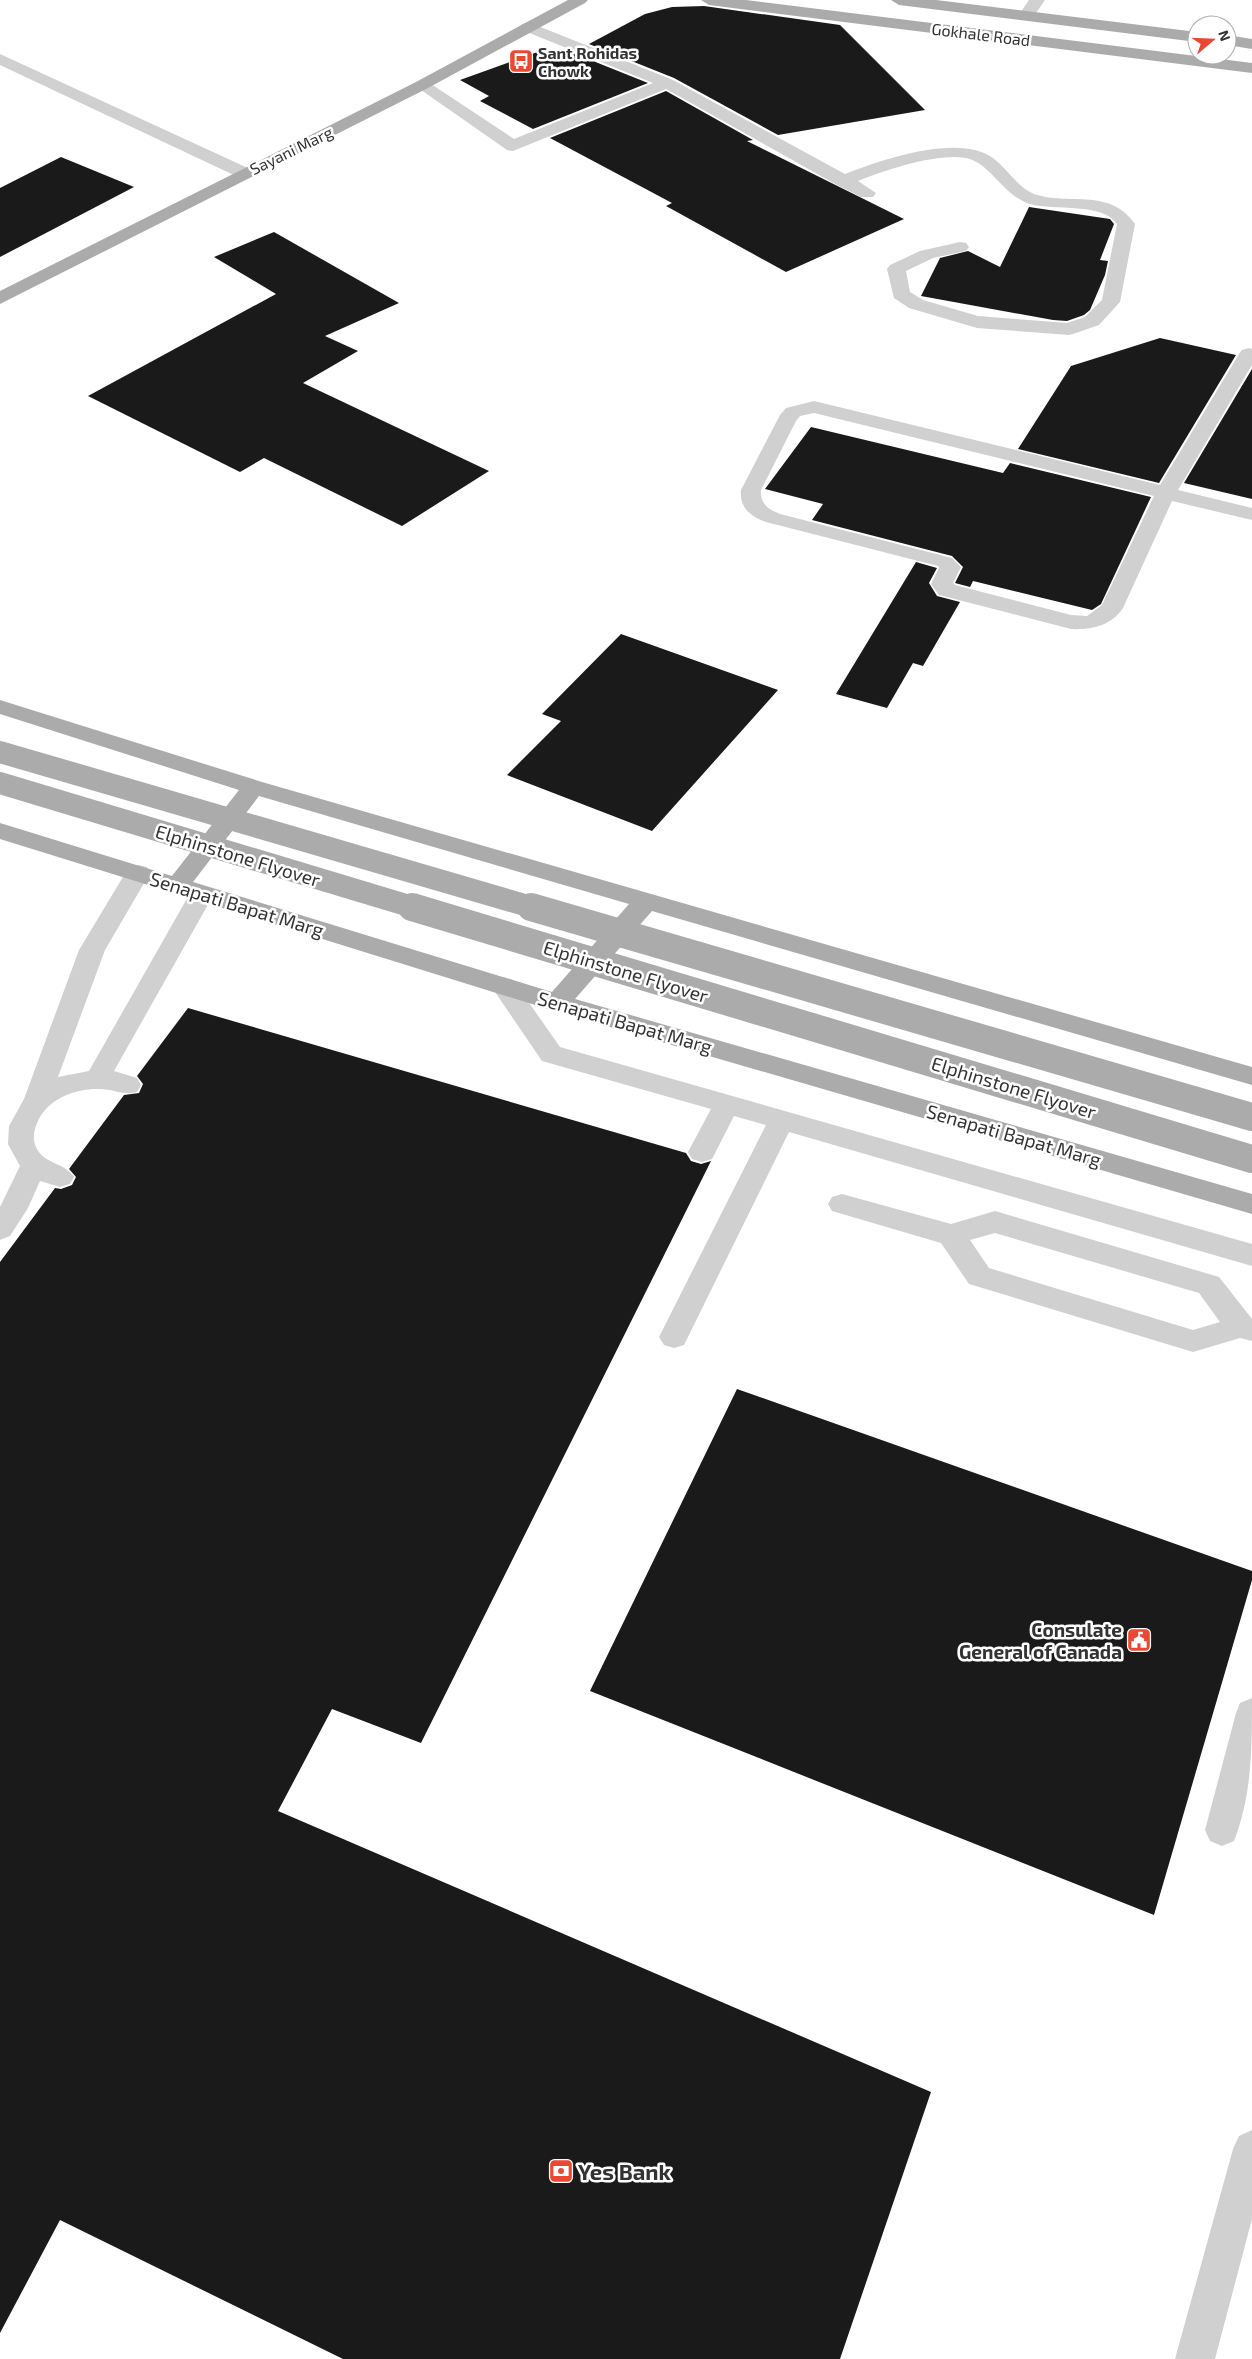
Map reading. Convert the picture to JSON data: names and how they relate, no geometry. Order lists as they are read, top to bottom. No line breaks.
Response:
{"streets":{"main road":["Gokhale Road","Sayani Marg","Elphinstone Flyover","Senapati Bapat Marg"]},"places":{"bus stop":["Sant Rohidas Chowk"],"public building":["Consulate General of Canada"],"bank":["Yes Bank"]},"north":"right"}
